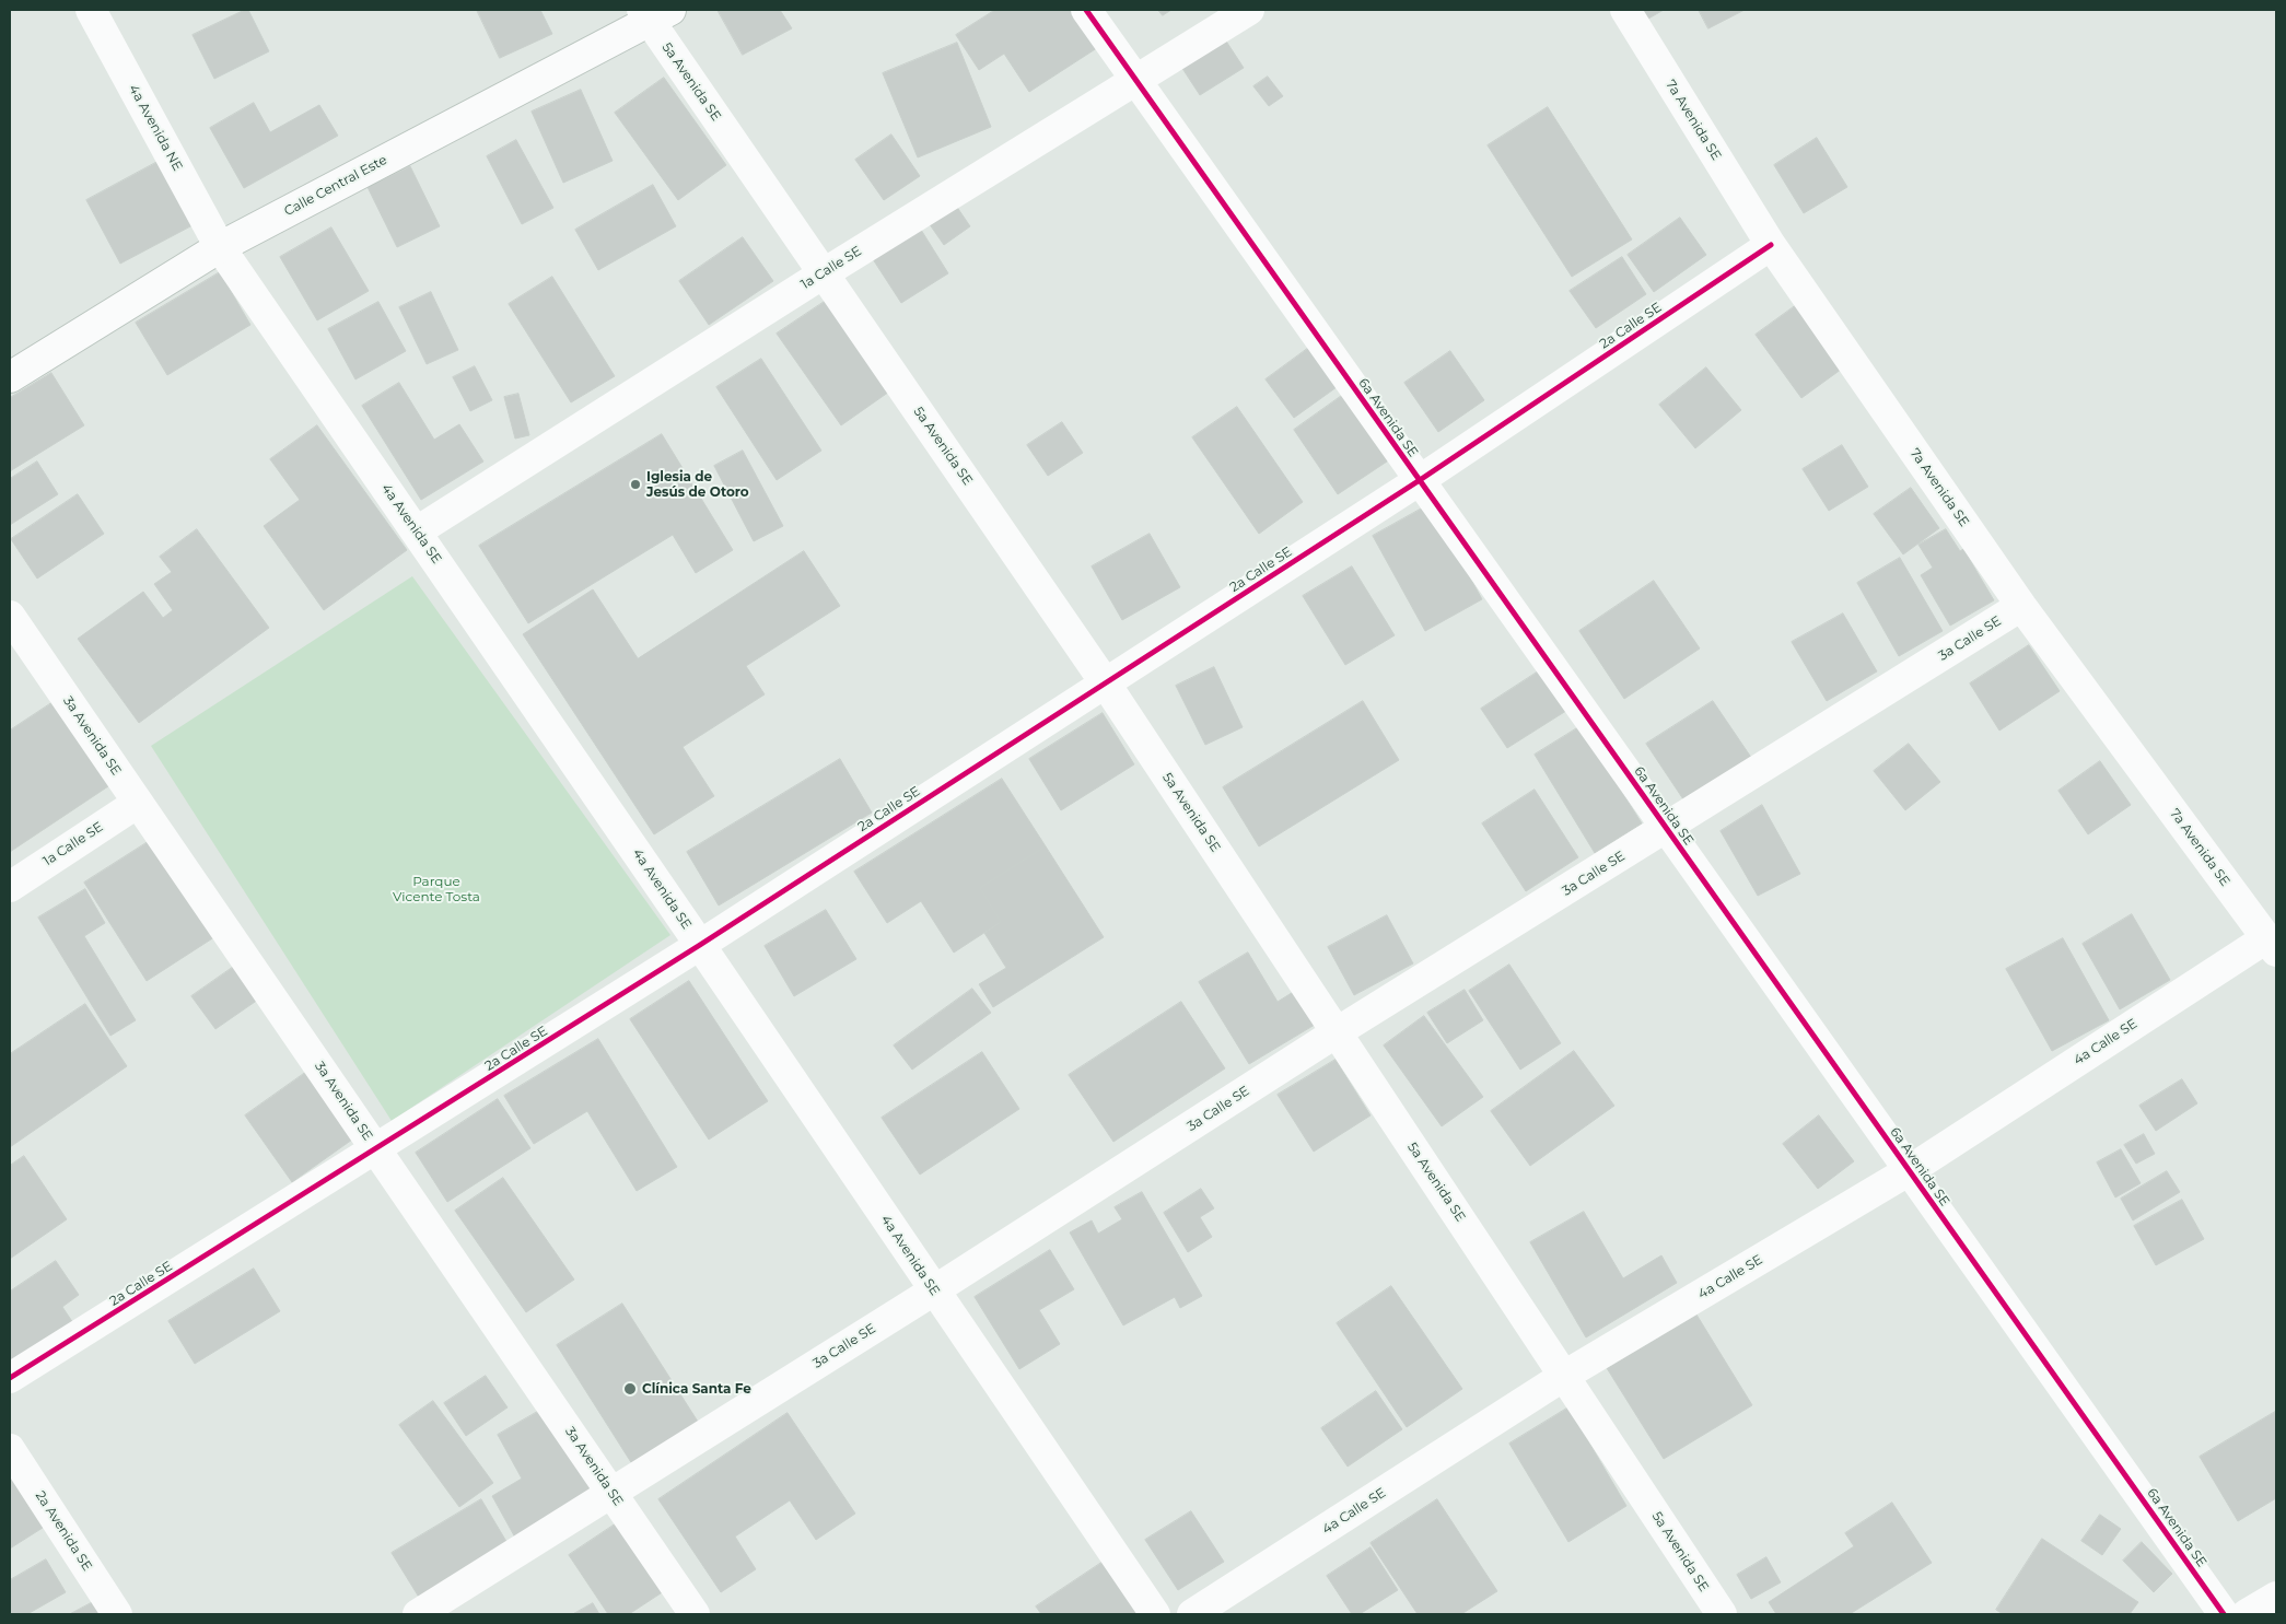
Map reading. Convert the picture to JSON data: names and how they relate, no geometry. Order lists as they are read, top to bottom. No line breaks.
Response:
{"streets":{"street":["5a Avenida SE","7a Avenida SE","4a Avenida NE","Calle Central Este","1a Calle SE","2a Calle SE","6a Avenida SE","4a Avenida SE","3a Calle SE","3a Avenida SE","4a Calle SE","2a Avenida SE"]},"crossings":[["5a Avenida SE","Calle Central Este"],["5a Avenida SE","1a Calle SE"],["5a Avenida SE","2a Calle SE"],["5a Avenida SE","3a Calle SE"],["5a Avenida SE","4a Calle SE"],["7a Avenida SE","2a Calle SE"],["7a Avenida SE","3a Calle SE"],["7a Avenida SE","4a Calle SE"],["4a Avenida NE","Calle Central Este"],["4a Avenida NE","4a Avenida SE"],["Calle Central Este","4a Avenida SE"],["1a Calle SE","6a Avenida SE"],["1a Calle SE","4a Avenida SE"],["1a Calle SE","3a Avenida SE"],["2a Calle SE","6a Avenida SE"],["2a Calle SE","4a Avenida SE"],["2a Calle SE","3a Avenida SE"],["6a Avenida SE","3a Calle SE"],["6a Avenida SE","4a Calle SE"],["4a Avenida SE","3a Calle SE"],["3a Calle SE","3a Avenida SE"]],"parks":["Parque Vicente Tosta"],"places":["Iglesia de Jesús de Otoro","Clínica Santa Fe"]}
